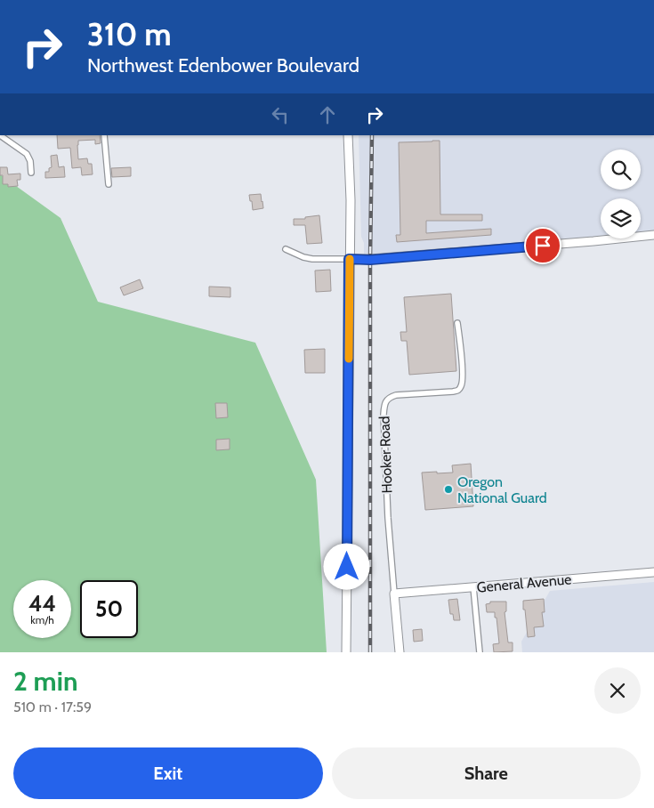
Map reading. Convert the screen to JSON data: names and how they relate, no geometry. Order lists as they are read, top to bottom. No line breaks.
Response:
{"streets":{"main road":["Hooker Road","General Avenue"]},"crossings":[["Hooker Road","General Avenue"]],"places":["Oregon National Guard"],"page":{"turn":["310 m","Northwest Edenbower Boulevard"],"speed":"44 km/h","limit":"50","heading":["2 min","510 m · 17:59"],"buttons":["Exit","Share"]}}
